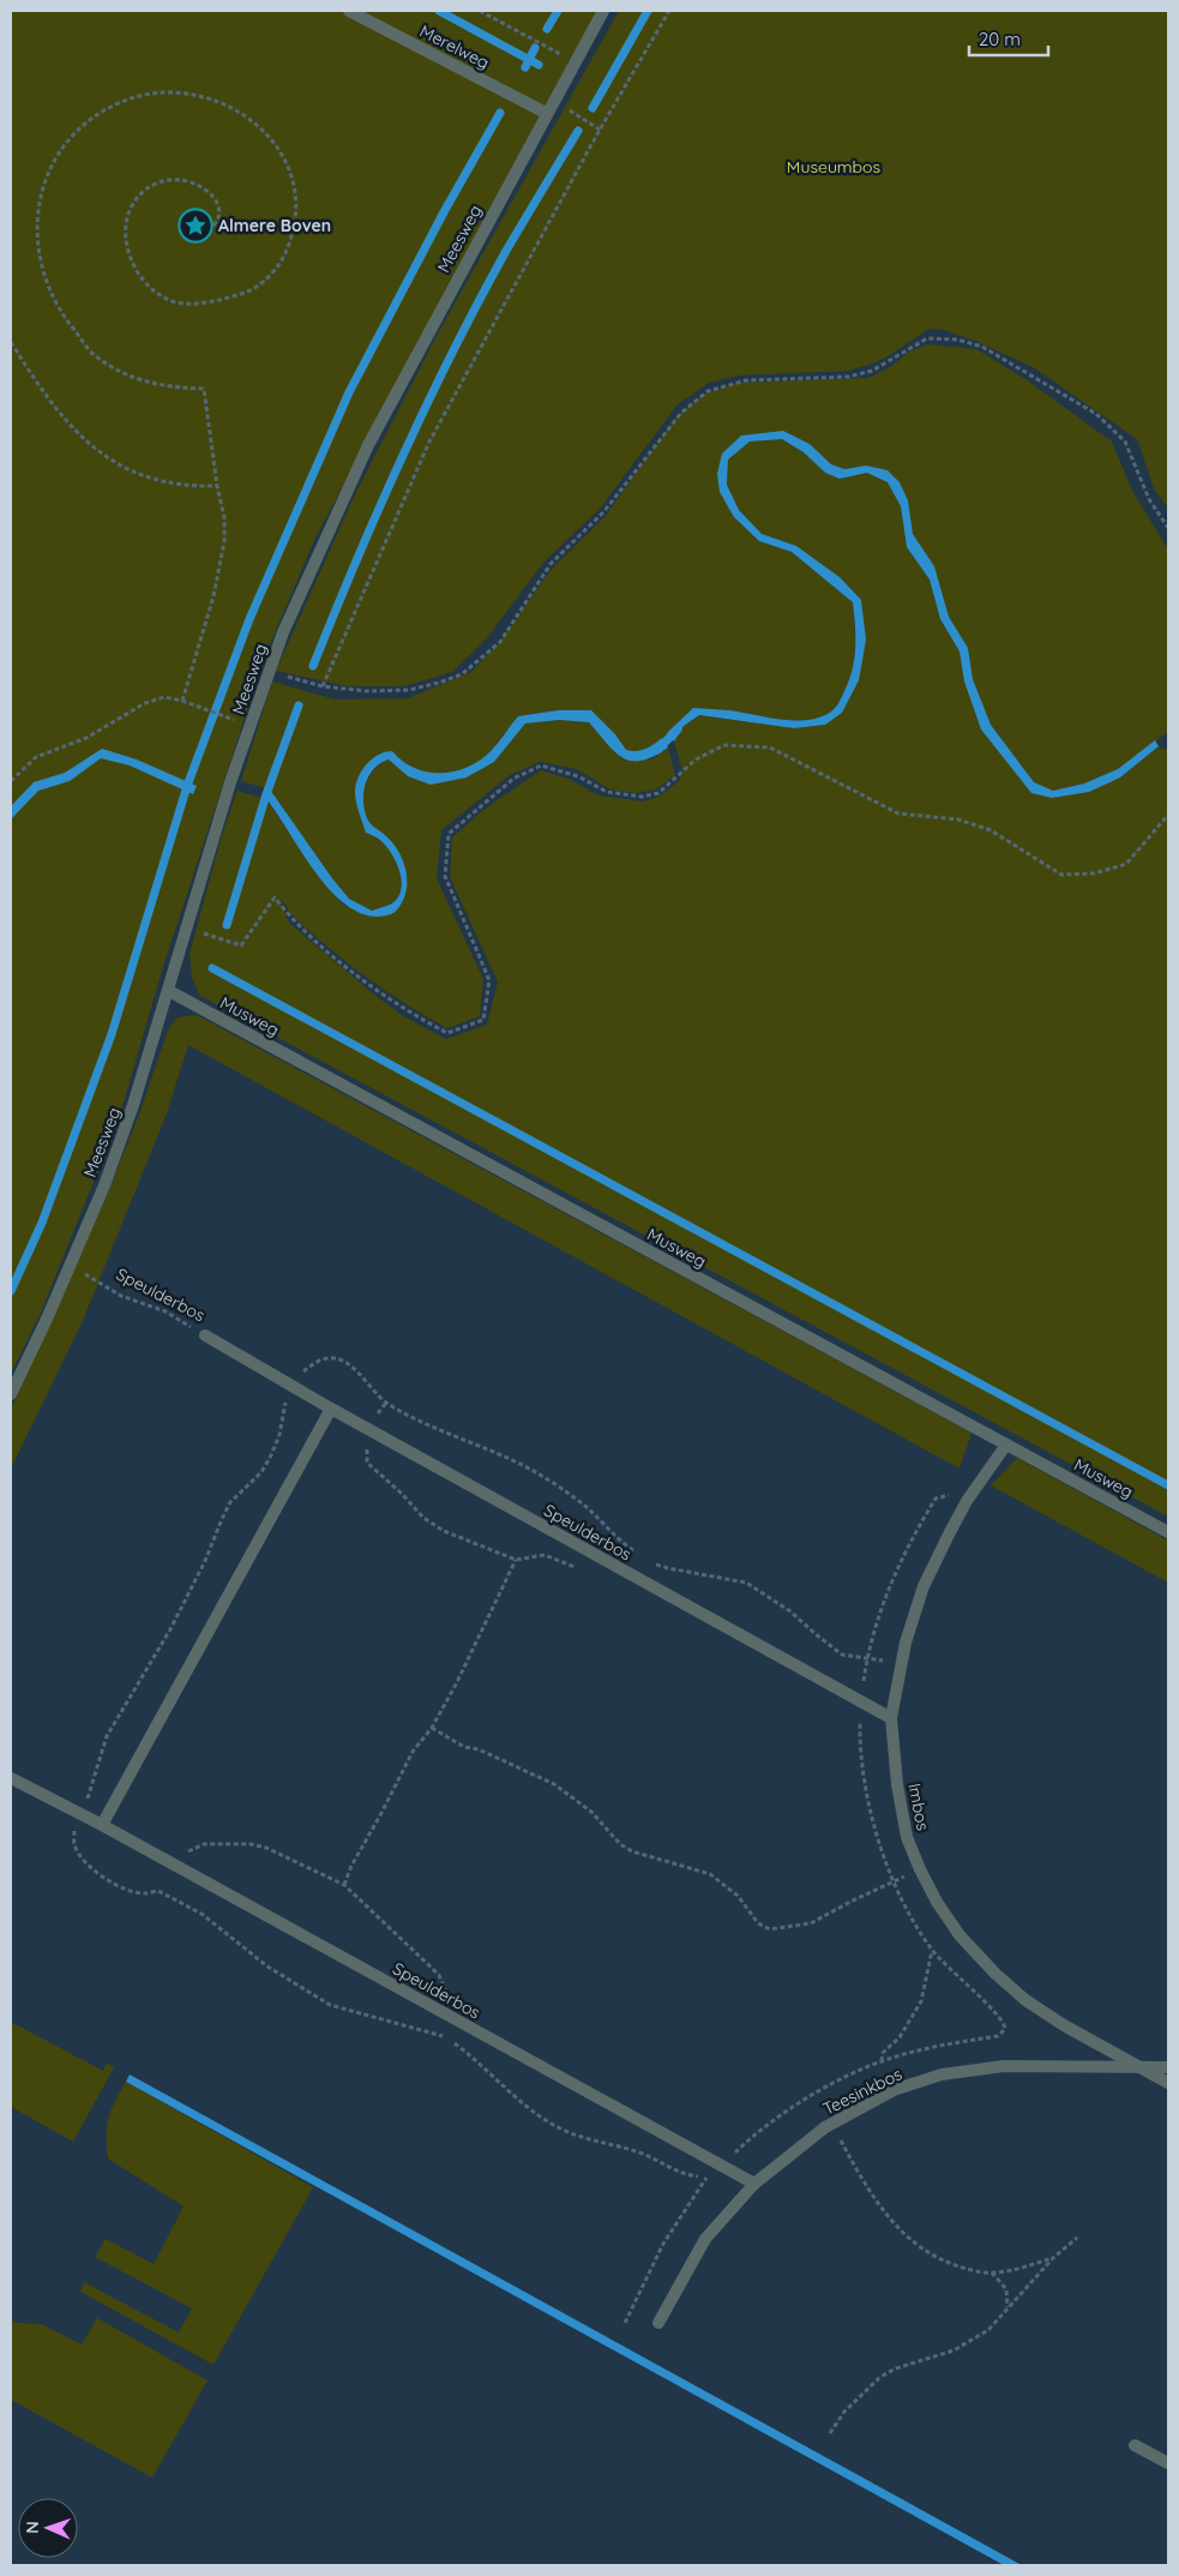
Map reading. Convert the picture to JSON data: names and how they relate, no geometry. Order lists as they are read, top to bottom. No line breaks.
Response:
{"streets":{"street":["Merelweg","Meesweg","Musweg","Speulderbos","Imbos","Teesinkbos"]},"crossings":[["Merelweg","Meesweg"],["Meesweg","Musweg"],["Meesweg","Speulderbos"],["Musweg","Imbos"],["Speulderbos","Imbos"],["Speulderbos","Teesinkbos"],["Imbos","Teesinkbos"]],"parks":["Museumbos"],"places":{"place":["Almere Boven"]},"scale_bar":"20 m","north":"left"}
